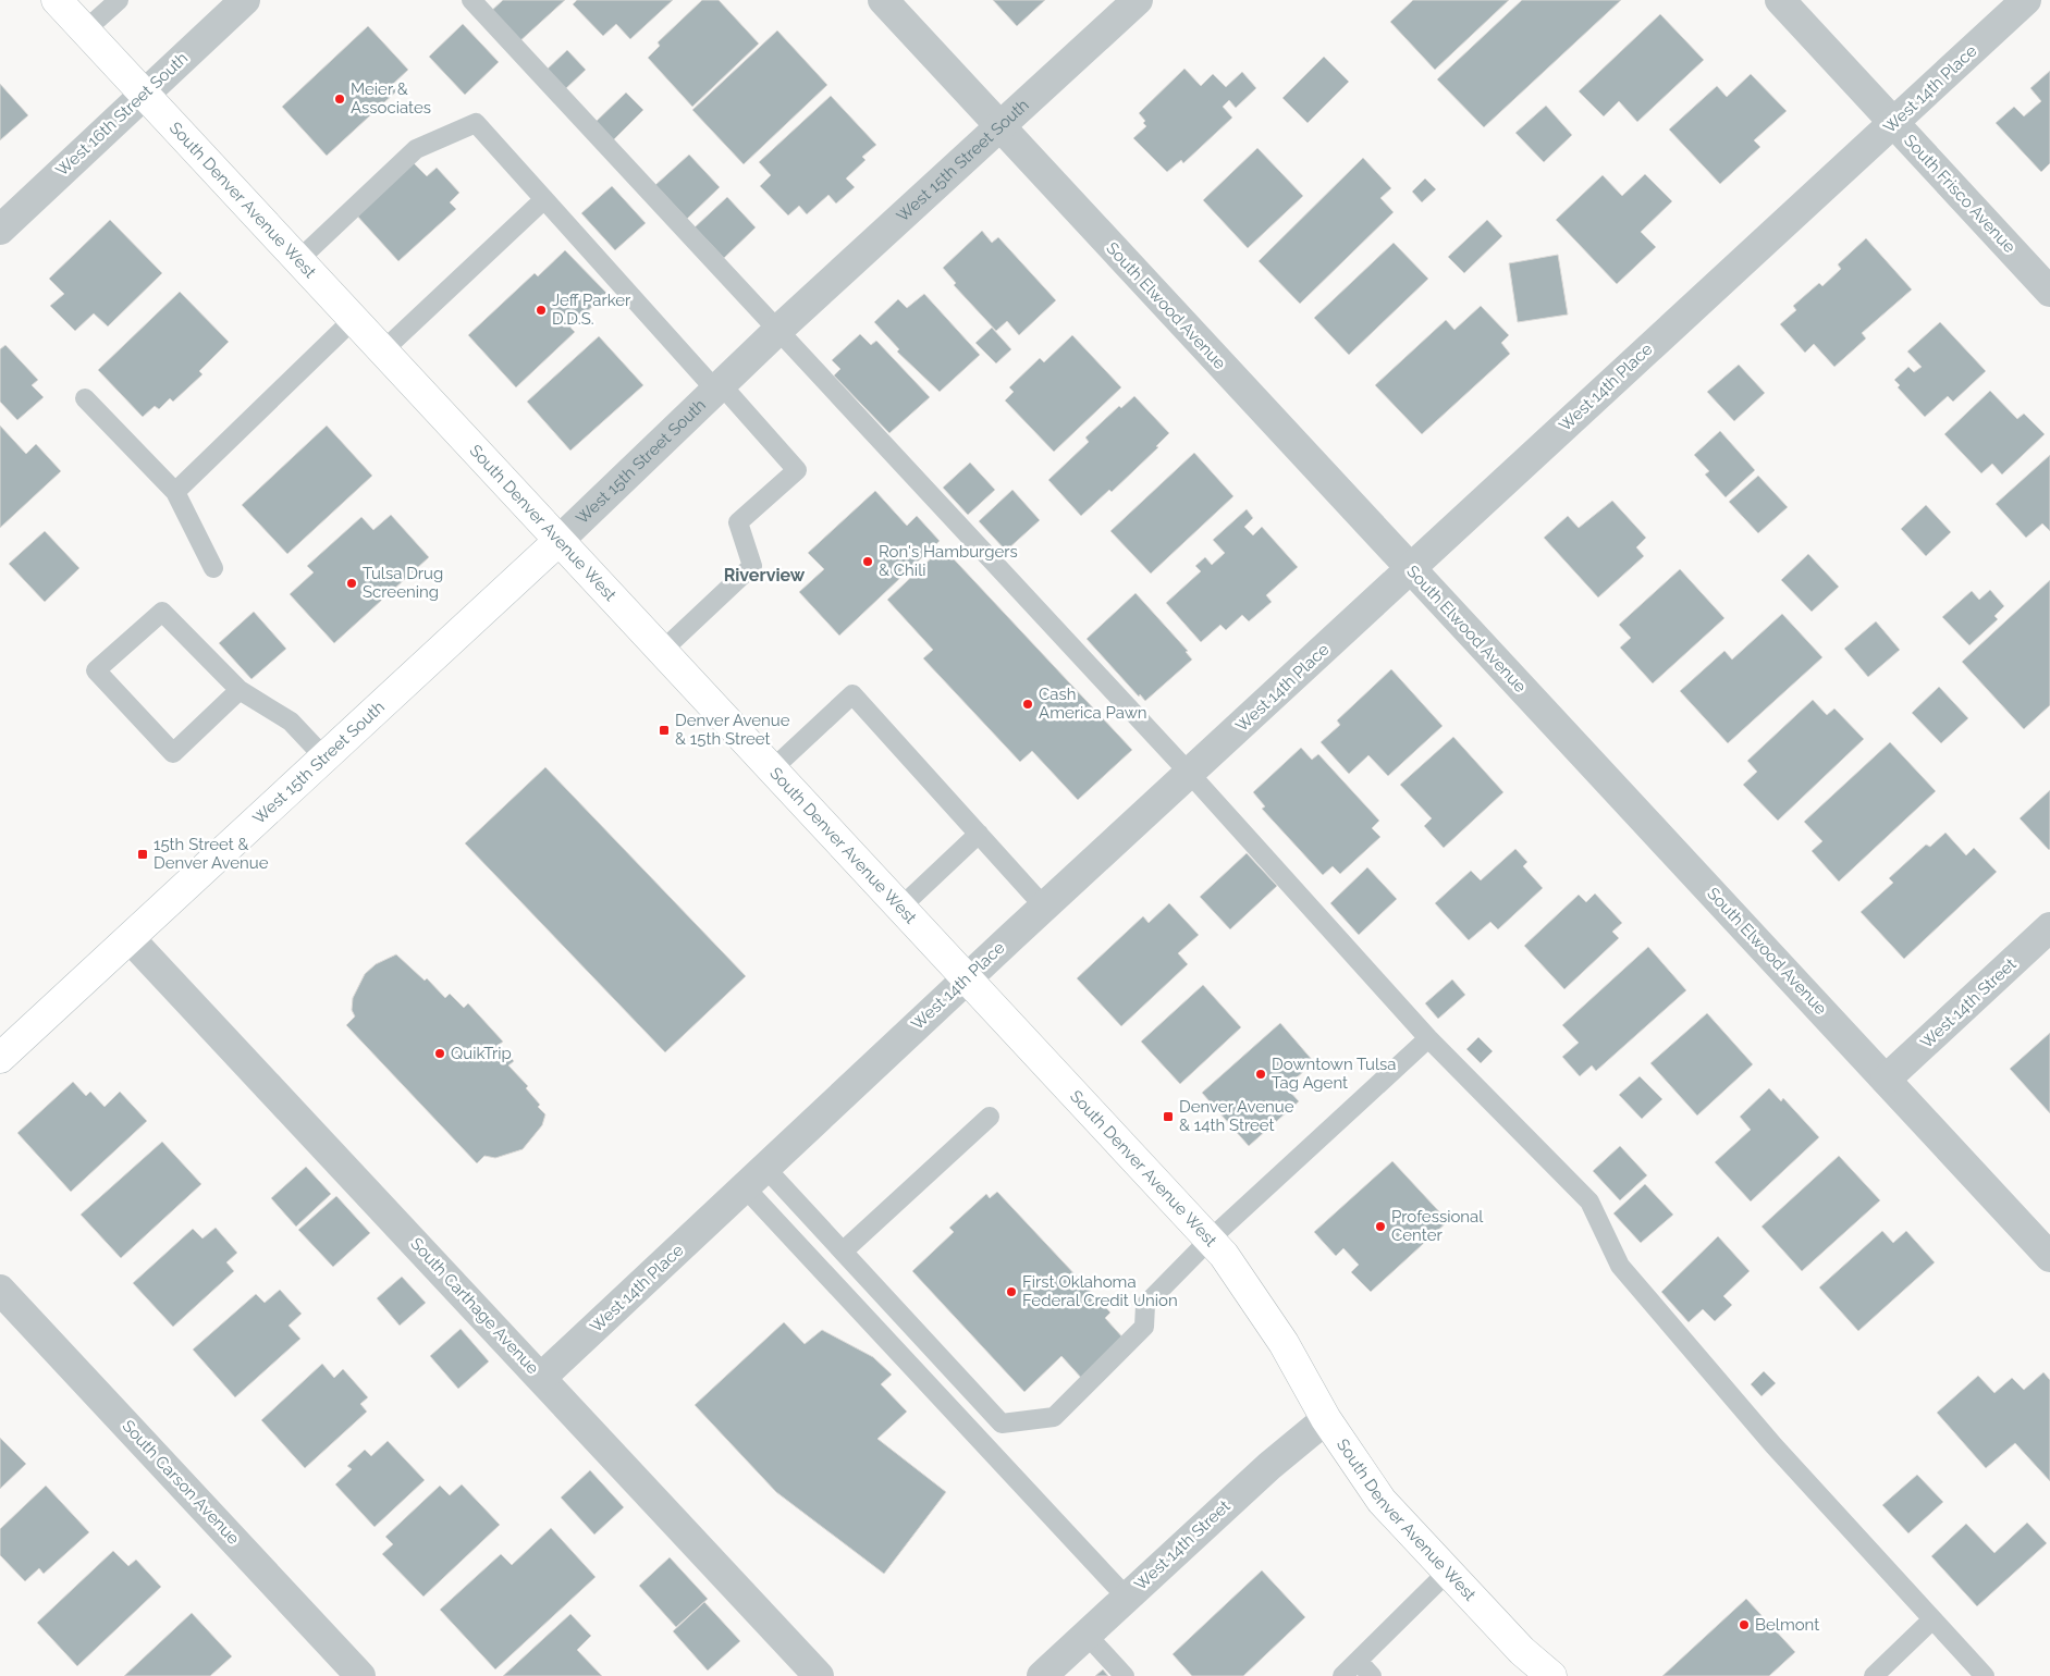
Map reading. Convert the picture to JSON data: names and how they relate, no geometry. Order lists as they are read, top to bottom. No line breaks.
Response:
{"streets":{"main road":["West 15th Street South","South Denver Avenue West"],"street":["West 14th Place","West 16th Street South","South Frisco Avenue","South Elwood Avenue","West 14th Street","South Carthage Avenue","South Carson Avenue"]},"crossings":[["West 14th Place","South Frisco Avenue"],["West 14th Place","South Denver Avenue West"],["West 14th Place","South Elwood Avenue"],["West 14th Place","South Carthage Avenue"],["West 16th Street South","South Denver Avenue West"],["West 15th Street South","South Denver Avenue West"],["West 15th Street South","South Elwood Avenue"],["West 15th Street South","South Carthage Avenue"],["South Denver Avenue West","West 14th Street"],["South Elwood Avenue","West 14th Street"]],"districts":["Riverview"],"places":{"other":["Meier & Associates","Jeff Parker D.D.S.","Ron's Hamburgers & Chili","Tulsa Drug Screening","Cash America Pawn","QuikTrip","Downtown Tulsa Tag Agent","Professional Center","First Oklahoma Federal Credit Union","Belmont"],"transit":["Denver Avenue & 15th Street","15th Street & Denver Avenue","Denver Avenue & 14th Street"]}}
